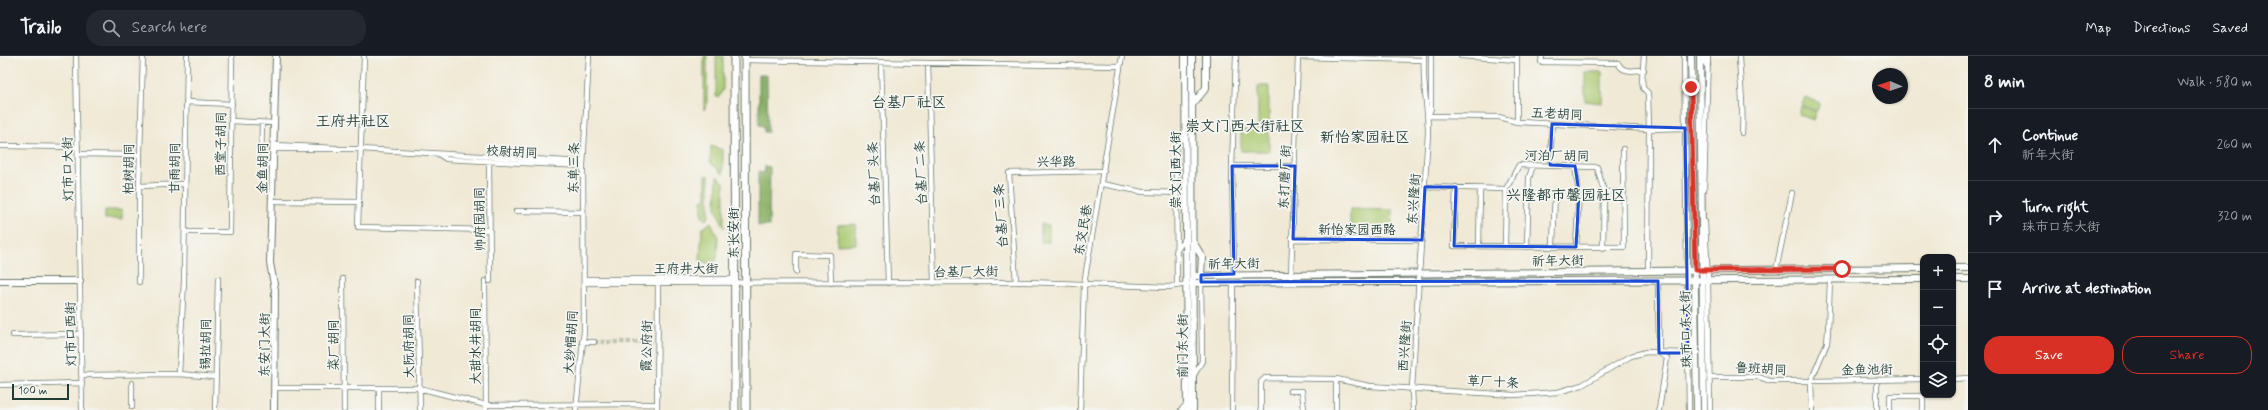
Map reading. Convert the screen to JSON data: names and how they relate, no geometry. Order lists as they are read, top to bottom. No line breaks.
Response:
{"streets":{"highway":["东长安街"],"main road":["金鱼胡同","崇文门西大街","祈年大街","珠市口东大街","东安门大街","前门东大街"],"street":["五老胡同","西堂子胡同","校尉胡同","河泊厂胡同","兴华路","甘雨胡同","东单三条","灯市口大街","柏树胡同","台基厂二条","台基厂头条","东打磨厂街","东兴隆街","台基厂三条","帅府园胡同","新怡家园西路","东交民巷","王府井大街","台基厂大街","灯市口西街","大纱帽胡同","锡拉胡同","菜厂胡同","大阮府胡同","大甜水井胡同","霞公府街","西兴隆街","鲁班胡同","金鱼池街","草厂十条"]},"crossings":[["五老胡同","东兴隆街"],["五老胡同","珠市口东大街"],["西堂子胡同","甘雨胡同"],["校尉胡同","金鱼胡同"],["校尉胡同","东单三条"],["校尉胡同","帅府园胡同"],["兴华路","台基厂三条"],["兴华路","东交民巷"],["金鱼胡同","东安门大街"],["东单三条","王府井大街"],["东单三条","大纱帽胡同"],["灯市口大街","灯市口西街"],["崇文门西大街","祈年大街"],["崇文门西大街","台基厂大街"],["崇文门西大街","前门东大街"],["台基厂二条","台基厂大街"],["台基厂头条","台基厂大街"],["东打磨厂街","新怡家园西路"],["东打磨厂街","祈年大街"],["东兴隆街","新怡家园西路"],["东兴隆街","祈年大街"],["东兴隆街","西兴隆街"],["台基厂三条","台基厂大街"],["帅府园胡同","大甜水井胡同"],["东交民巷","台基厂大街"],["东长安街","王府井大街"],["东长安街","台基厂大街"],["祈年大街","台基厂大街"],["祈年大街","珠市口东大街"],["祈年大街","前门东大街"],["祈年大街","西兴隆街"],["王府井大街","台基厂大街"],["王府井大街","大纱帽胡同"],["王府井大街","霞公府街"],["台基厂大街","前门东大街"],["珠市口东大街","鲁班胡同"],["珠市口东大街","草厂十条"],["西兴隆街","草厂十条"],["鲁班胡同","金鱼池街"]],"districts":["台基厂社区","王府井社区","崇文门西大街社区","新怡家园社区","兴隆都市馨园社区"],"scale_bar":"100 m","north":"left","page":{"header":"Trailo","search":"Search here","nav":["Map","Directions","Saved"],"heading":["8 min","Walk · 580 m"],"list":[["Continue","祈年大街","260 m"],["Turn right","珠市口东大街","320 m"],"Arrive at destination"],"map_buttons":["+","−"],"buttons":["Save","Share"],"scale":"100 m"}}
